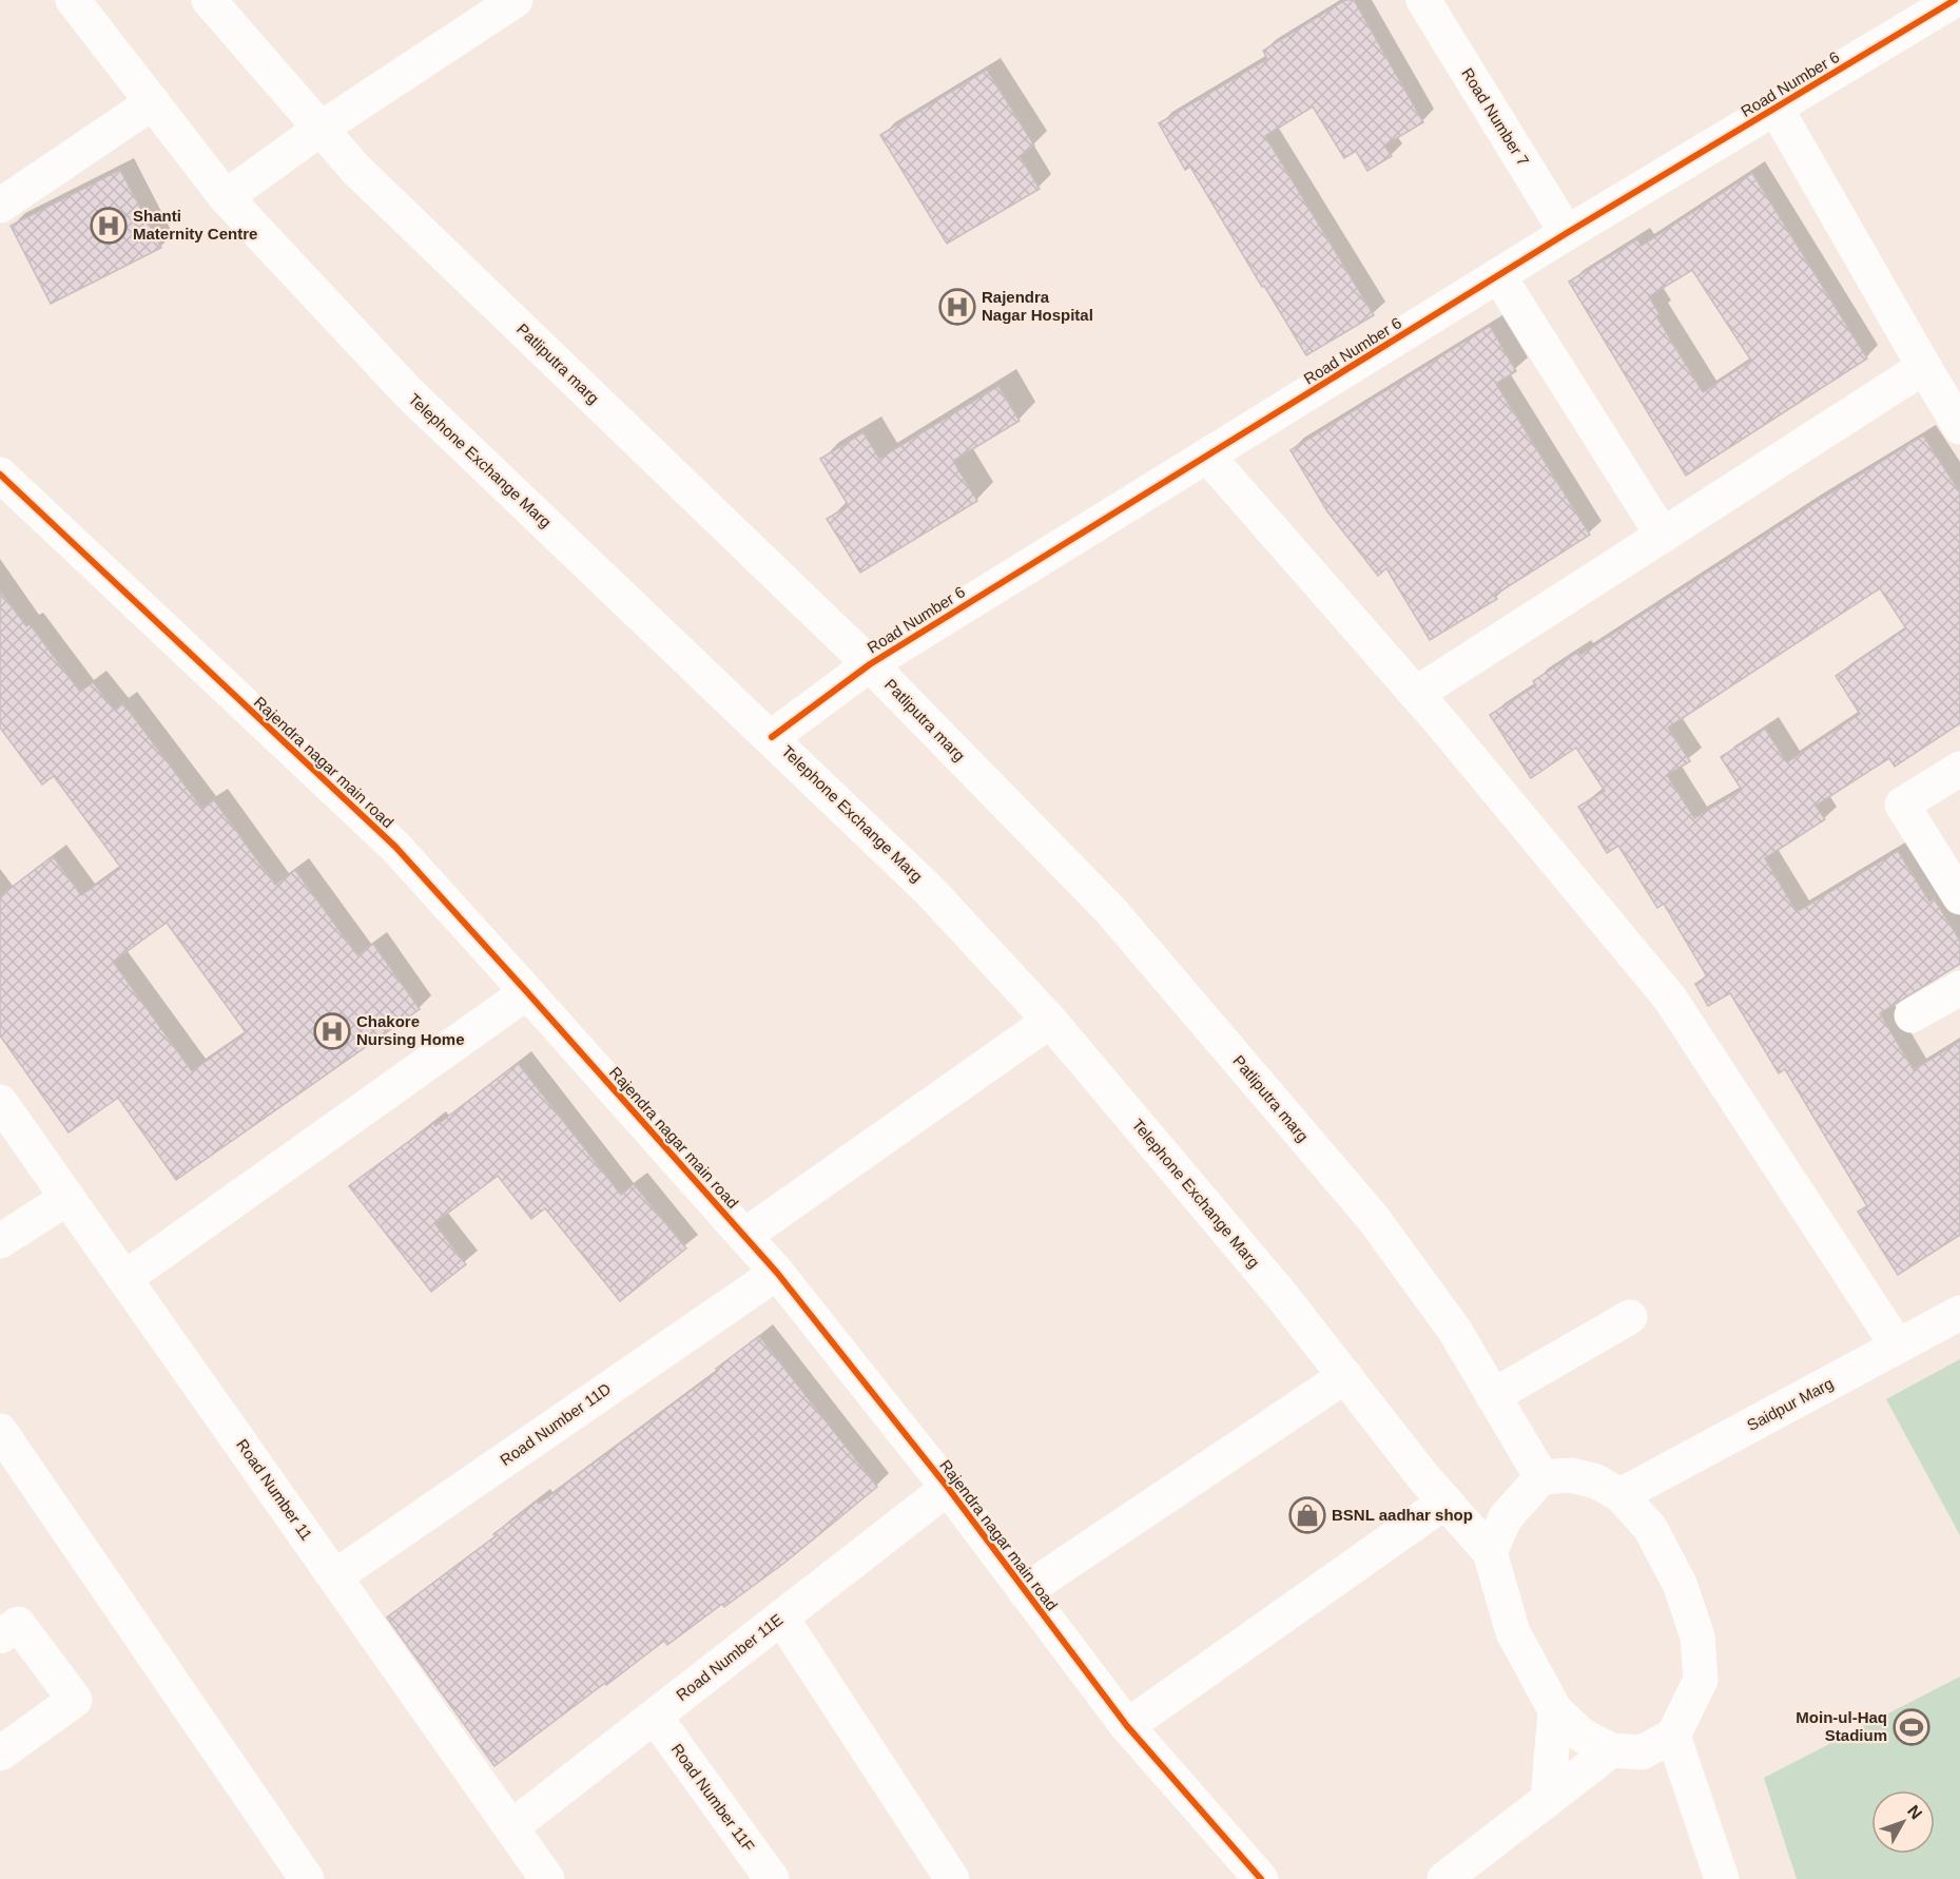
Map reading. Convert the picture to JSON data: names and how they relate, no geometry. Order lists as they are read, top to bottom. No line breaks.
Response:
{"streets":{"street":["Road Number 6","Road Number 7","Patliputra marg","Telephone Exchange Marg","Rajendra nagar main road","Saidpur Marg","Road Number 11D","Road Number 11","Road Number 11E","Road Number 11F"]},"crossings":[["Road Number 6","Road Number 7"],["Road Number 6","Patliputra marg"],["Road Number 6","Telephone Exchange Marg"],["Rajendra nagar main road","Road Number 11D"],["Rajendra nagar main road","Road Number 11E"],["Road Number 11D","Road Number 11"],["Road Number 11","Road Number 11E"],["Road Number 11E","Road Number 11F"]],"places":{"hospital":["Shanti Maternity Centre","Rajendra Nagar Hospital","Chakore Nursing Home"],"shop":["BSNL aadhar shop"],"sports":["Moin-ul-Haq Stadium"]},"north":"top right"}
